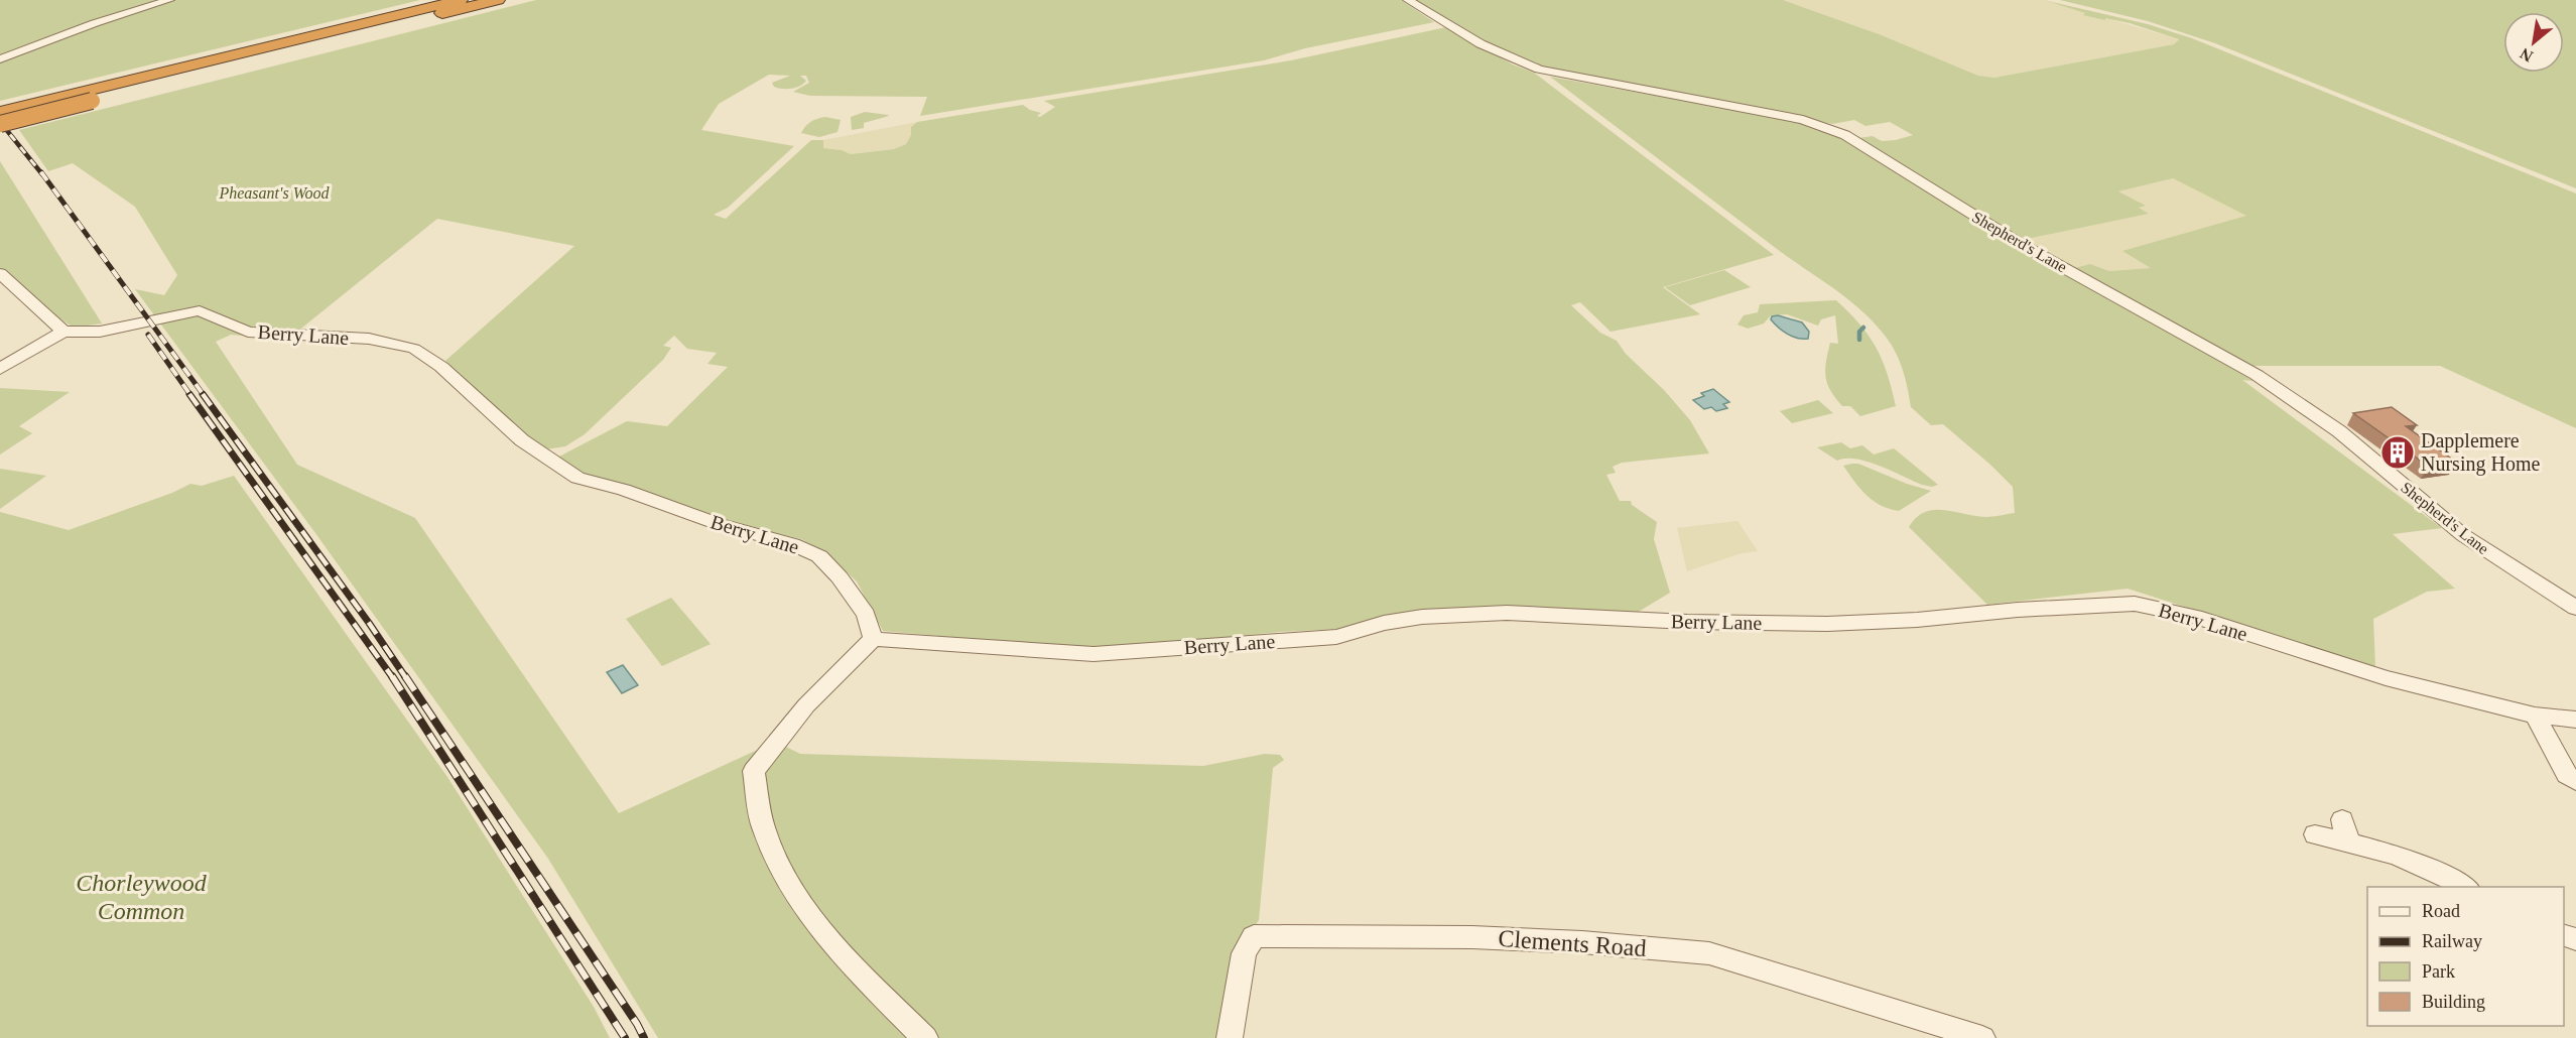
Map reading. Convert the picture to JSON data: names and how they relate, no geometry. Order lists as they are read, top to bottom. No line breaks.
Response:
{"streets":{"street":["Shepherd's Lane","Berry Lane","Clements Road"]},"parks":["Pheasant's Wood","Chorleywood Common"],"places":{"building":["Dapplemere Nursing Home"]},"legend":["Road","Railway","Park","Building"],"north":"bottom left"}
